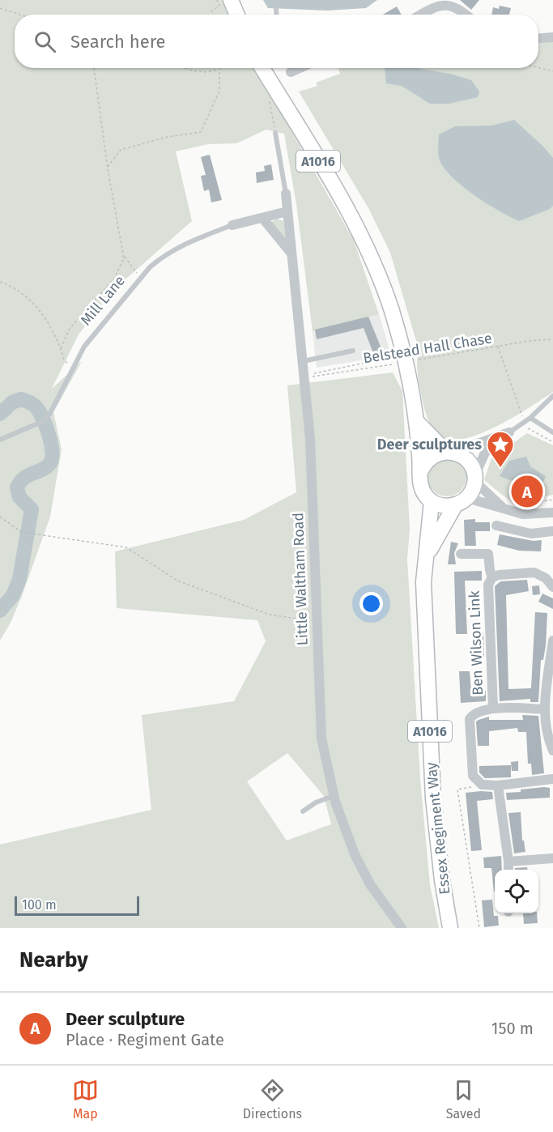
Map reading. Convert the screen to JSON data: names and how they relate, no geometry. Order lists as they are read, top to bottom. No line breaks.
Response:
{"streets":{"main road":["A1016","Essex Regiment Way"],"street":["Mill Lane","Little Waltham Road","Ben Wilson Link"],"path":["Belstead Hall Chase"]},"crossings":[["A1016","Belstead Hall Chase"],["A1016","Essex Regiment Way"],["Mill Lane","Little Waltham Road"],["Belstead Hall Chase","Little Waltham Road"]],"places":{"place":["Deer sculptures"]},"scale_bar":"100 m","page":{"search":"Search here","pins":"A","scale":"100 m","heading":"Nearby","list":[{"mark":"A","name":"Deer sculpture","note":"Place · Regiment Gate","value":"150 m"}],"nav":["Map","Directions","Saved"]}}
